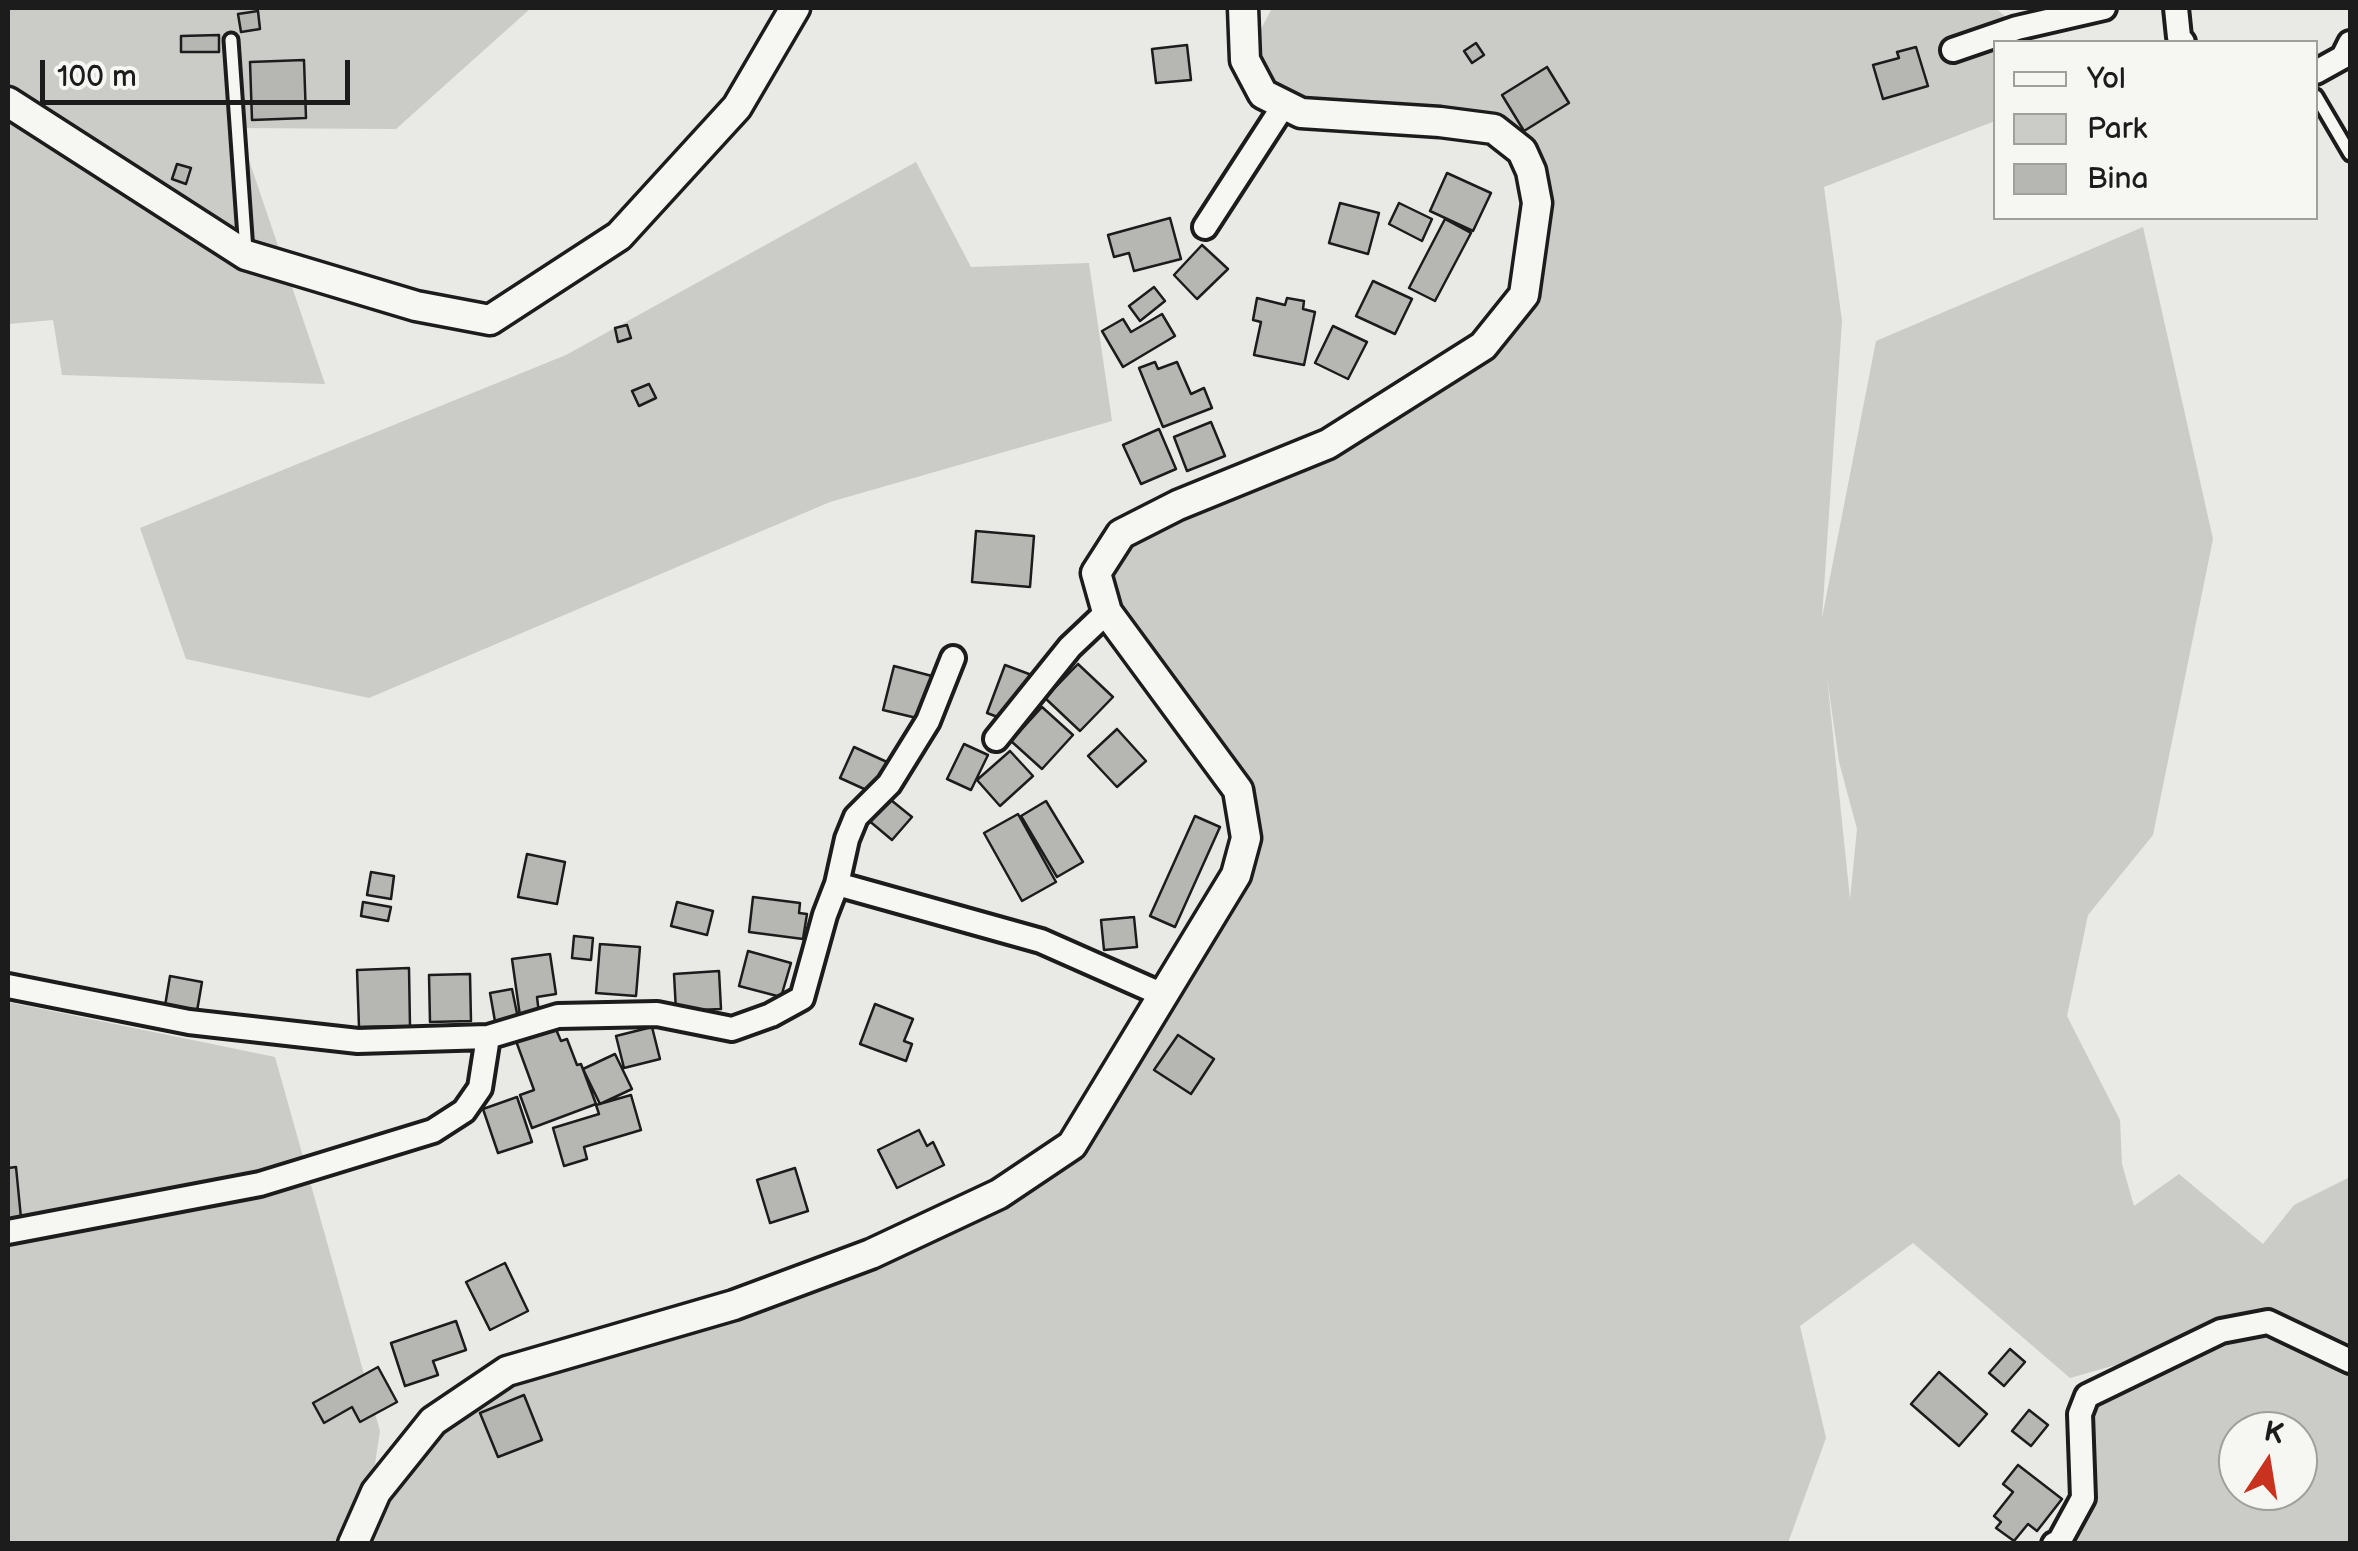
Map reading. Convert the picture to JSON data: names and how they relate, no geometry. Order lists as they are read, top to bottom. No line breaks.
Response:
{"legend":["Yol","Park","Bina"],"scale_bar":"100 m","north":"top"}
